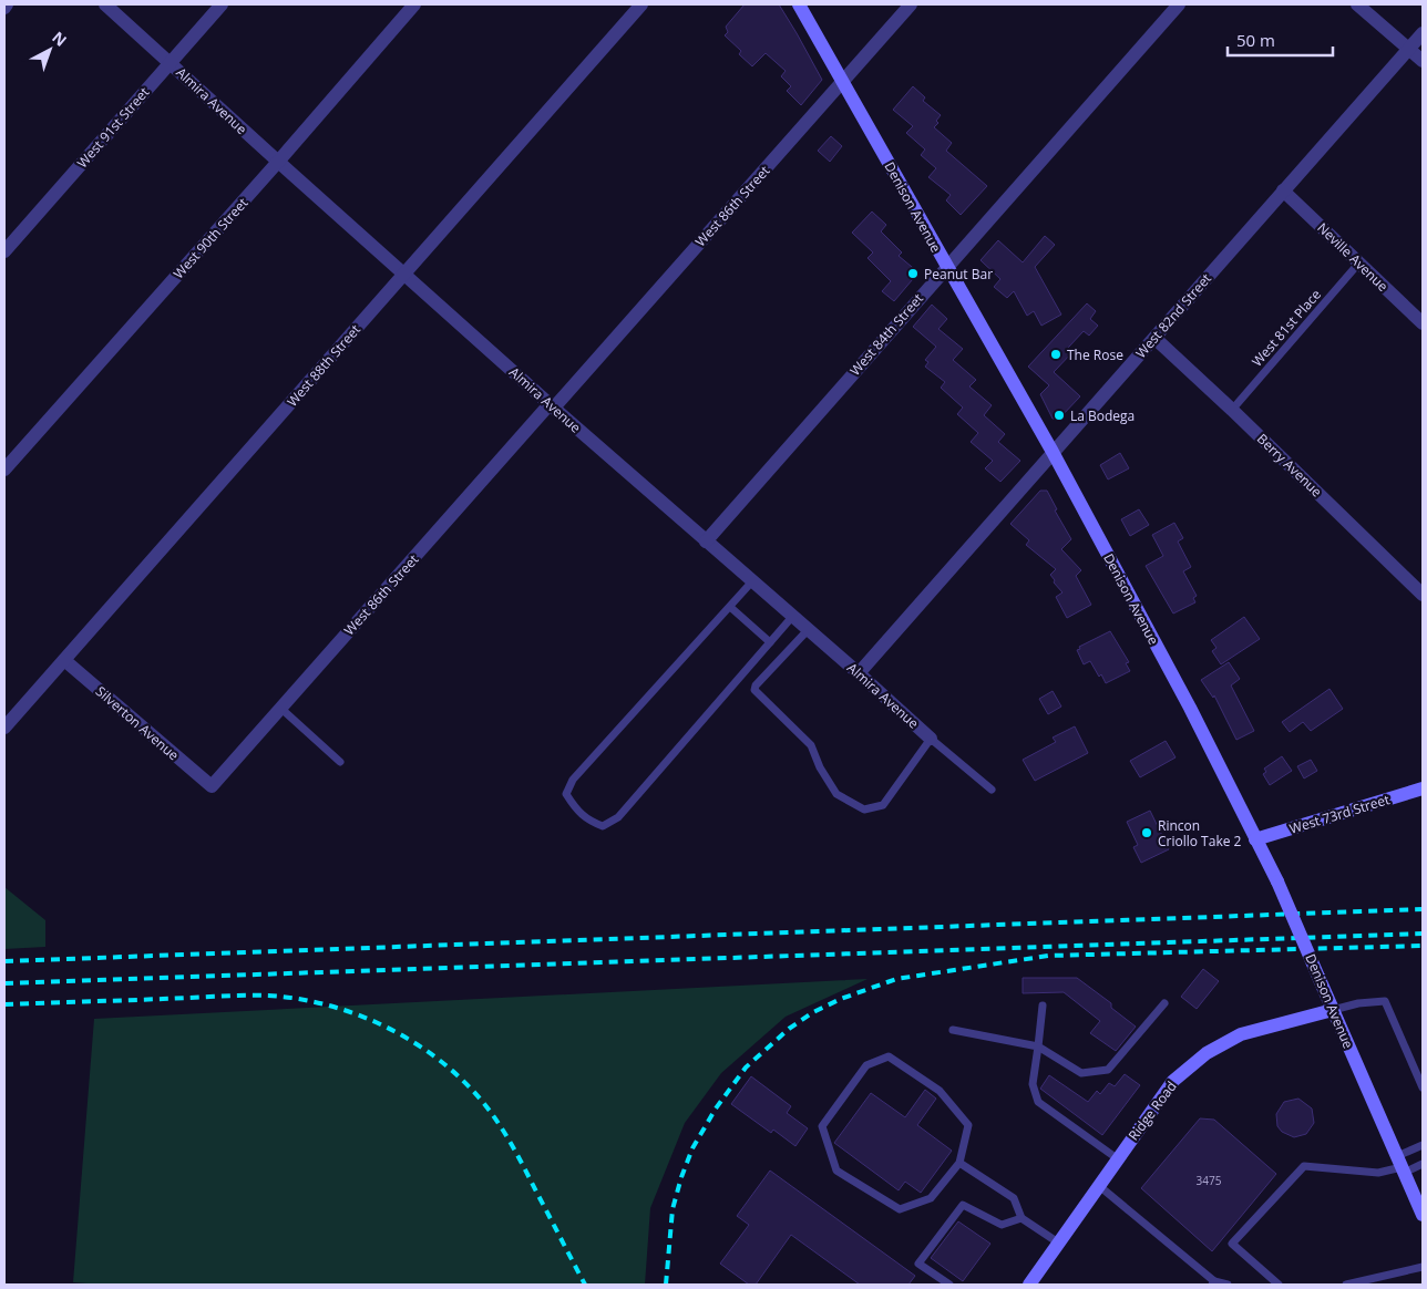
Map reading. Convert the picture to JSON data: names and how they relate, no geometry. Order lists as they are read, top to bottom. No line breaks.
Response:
{"streets":{"main road":["Denison Avenue","West 73rd Street","Ridge Road"],"street":["Almira Avenue","West 91st Street","West 86th Street","West 90th Street","Neville Avenue","West 82nd Street","West 84th Street","West 88th Street","Berry Avenue","Silverton Avenue"],"lane":["West 81st Place"]},"crossings":[["Almira Avenue","West 91st Street"],["Almira Avenue","West 86th Street"],["Almira Avenue","West 90th Street"],["Almira Avenue","West 82nd Street"],["Almira Avenue","West 84th Street"],["Almira Avenue","West 88th Street"],["West 86th Street","Denison Avenue"],["West 86th Street","Silverton Avenue"],["Denison Avenue","West 82nd Street"],["Denison Avenue","West 84th Street"],["Denison Avenue","West 73rd Street"],["Denison Avenue","Ridge Road"],["Neville Avenue","West 82nd Street"],["Neville Avenue","West 81st Place"],["West 82nd Street","Berry Avenue"],["West 81st Place","Berry Avenue"],["West 88th Street","Silverton Avenue"]],"places":["Peanut Bar","The Rose","La Bodega","Rincon Criollo Take 2"],"house_numbers":["3475"],"scale_bar":"50 m","north":"top right"}
